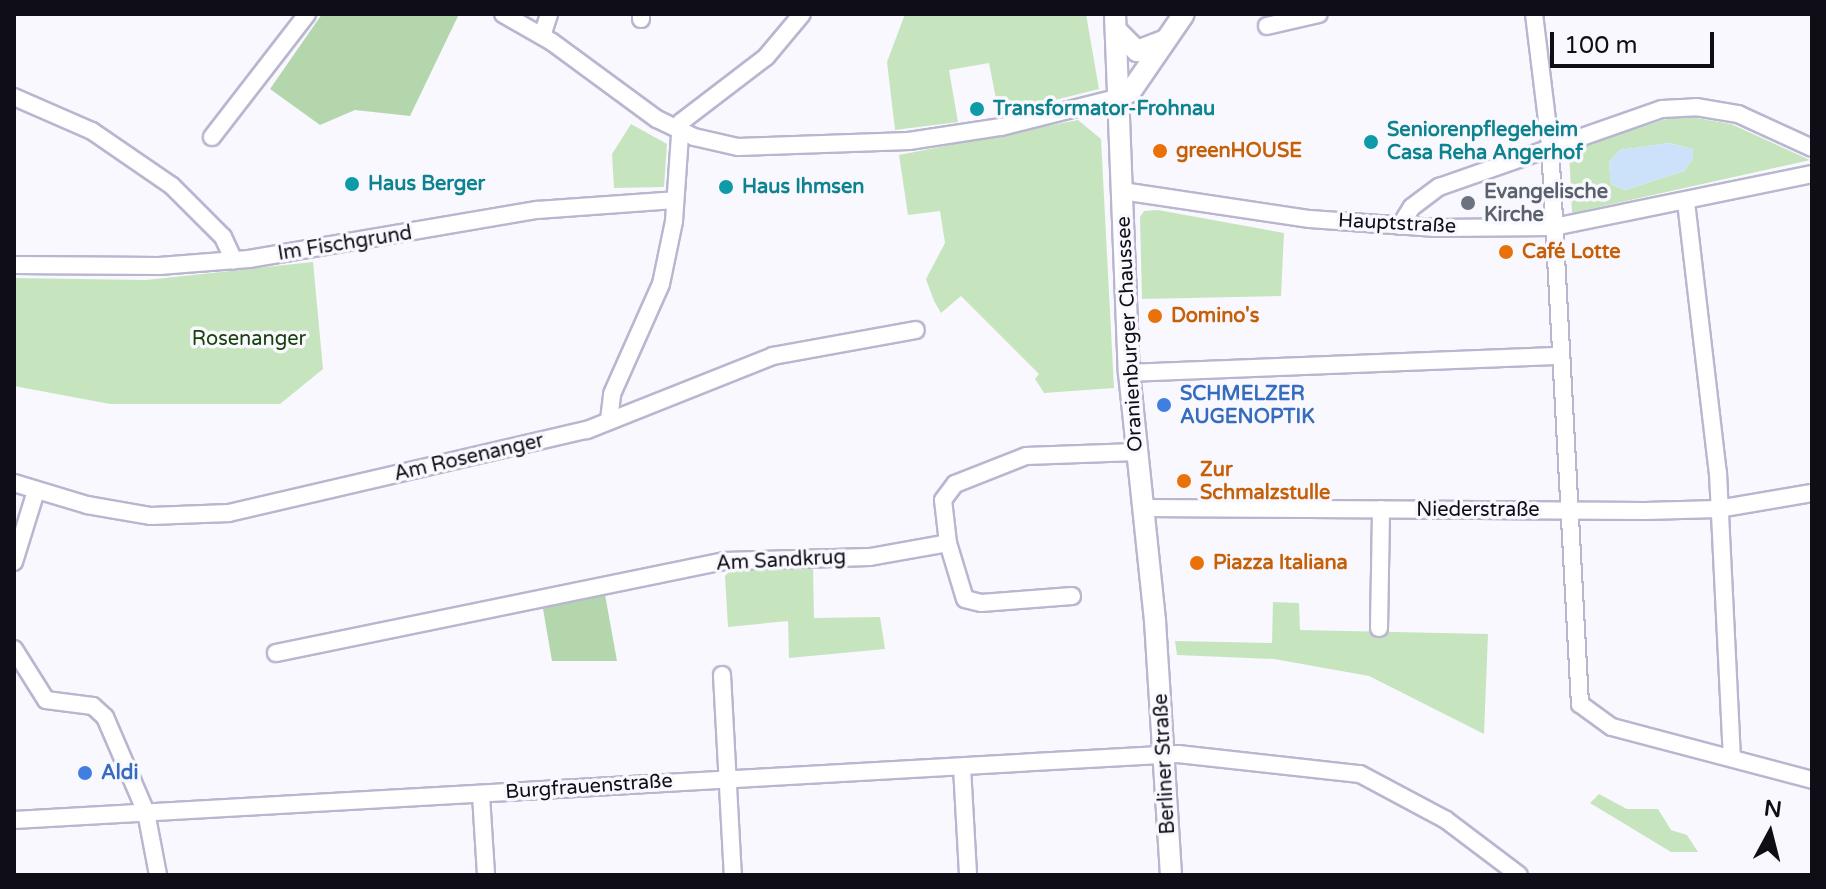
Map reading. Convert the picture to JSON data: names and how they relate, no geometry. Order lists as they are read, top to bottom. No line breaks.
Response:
{"streets":{"main road":["Oranienburger Chaussee","Berliner Straße"],"street":["Hauptstraße","Im Fischgrund","Am Rosenanger","Niederstraße","Am Sandkrug","Burgfrauenstraße"]},"crossings":[["Hauptstraße","Oranienburger Chaussee"],["Oranienburger Chaussee","Niederstraße"],["Oranienburger Chaussee","Berliner Straße"],["Berliner Straße","Burgfrauenstraße"]],"parks":["Rosenanger"],"places":["Transformator-Frohnau","Seniorenpflegeheim Casa Reha Angerhof","greenHOUSE","Haus Berger","Haus Ihmsen","Evangelische Kirche","Café Lotte","Domino's","SCHMELZER AUGENOPTIK","Zur Schmalzstulle","Piazza Italiana","Aldi"],"scale_bar":"100 m","north":"top"}
